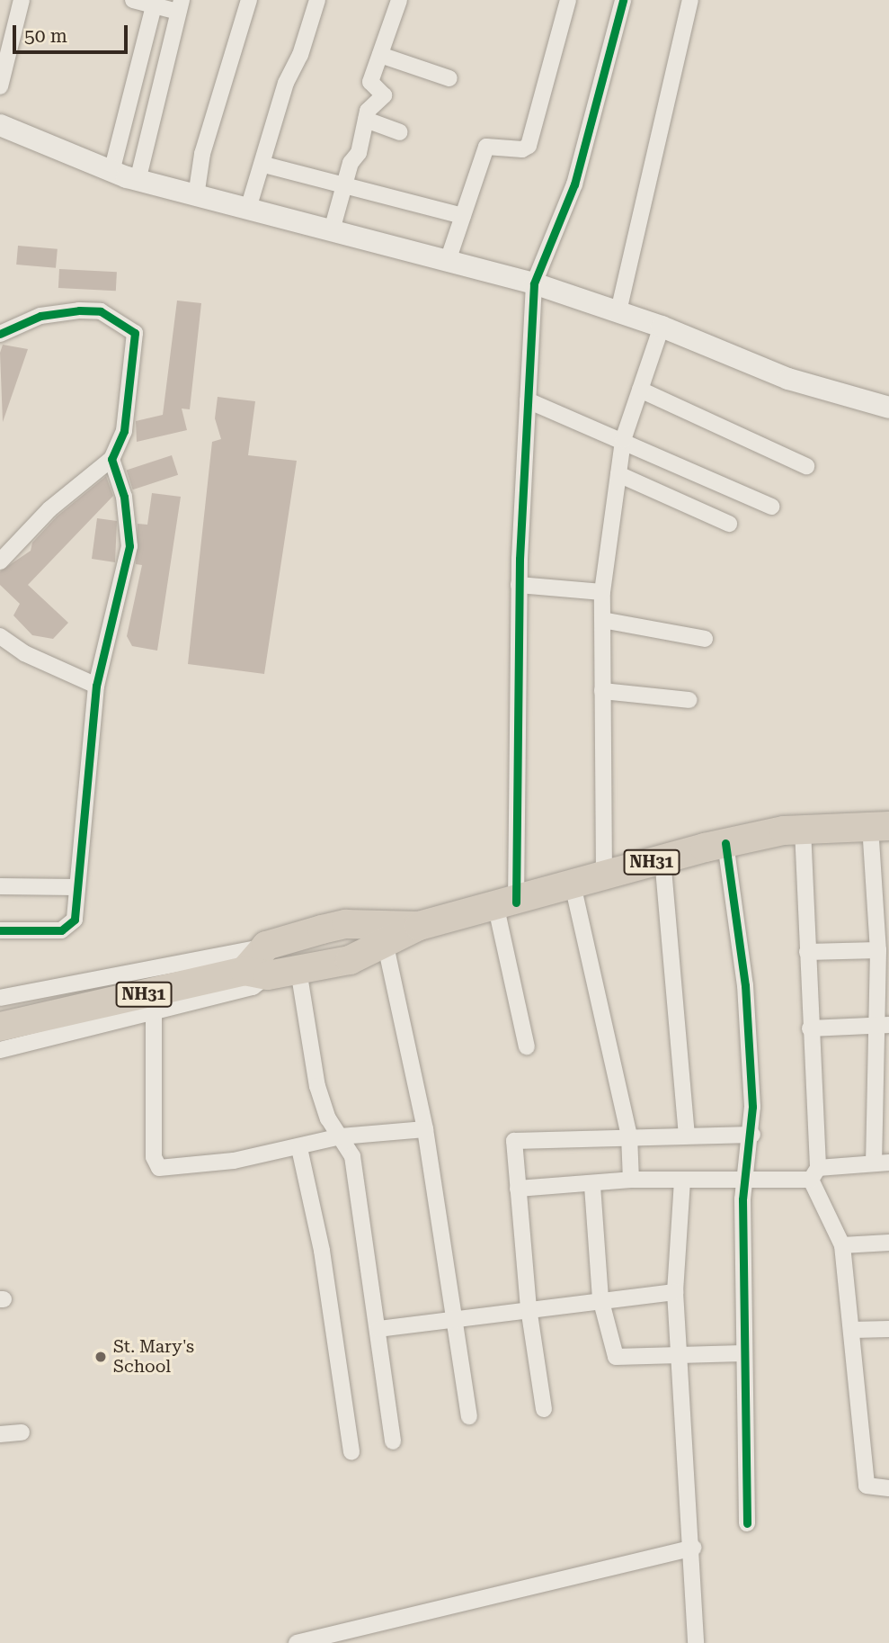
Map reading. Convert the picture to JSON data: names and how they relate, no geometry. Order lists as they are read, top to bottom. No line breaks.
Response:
{"streets":{"highway":["NH31"]},"places":["St. Mary's School"],"scale_bar":"50 m"}
